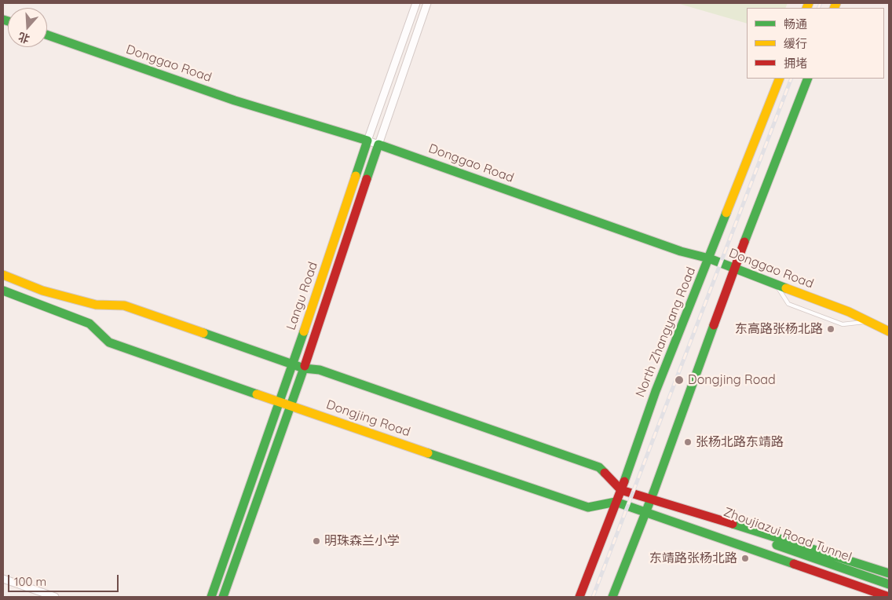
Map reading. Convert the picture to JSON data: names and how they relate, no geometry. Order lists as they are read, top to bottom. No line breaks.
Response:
{"streets":{"main road":["Donggao Road","Langu Road","North Zhangyang Road","Dongjing Road","Zhoujiazui Road Tunnel"]},"crossings":[["Donggao Road","Langu Road"],["Donggao Road","North Zhangyang Road"],["Langu Road","Dongjing Road"],["North Zhangyang Road","Dongjing Road"]],"places":["东高路张杨北路","Dongjing Road","张杨北路东靖路","明珠森兰小学","东靖路张杨北路"],"legend":["畅通","缓行","拥堵"],"scale_bar":"100 m","north":"bottom"}
